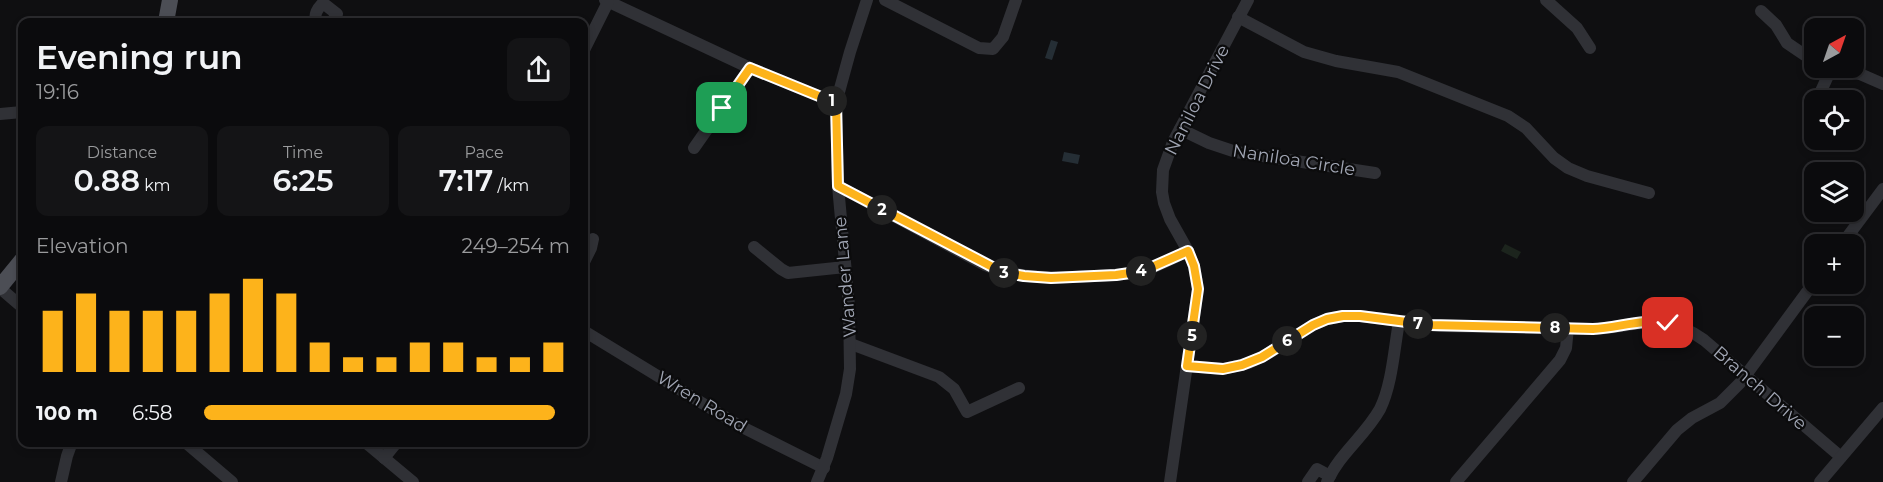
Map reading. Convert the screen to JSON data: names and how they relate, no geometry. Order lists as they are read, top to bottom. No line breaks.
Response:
{"streets":{"street":["Naniloa Drive","Naniloa Circle","Wander Lane","Branch Drive","Wren Road"]},"crossings":[["Naniloa Drive","Naniloa Circle"],["Naniloa Drive","Branch Drive"],["Wander Lane","Wren Road"]],"north":"top right","page":{"map_buttons":["+","−"],"heading":["Evening run","19:16"],"pins":["1","2","4","3","7","8","5","6"],"stats":[["Distance","0.88 km"],["Time","6:25"],["Pace","7:17 /km"]],"chart":["Elevation","249–254 m"],"list":[{"name":"100 m","note":"6:58"}]}}
